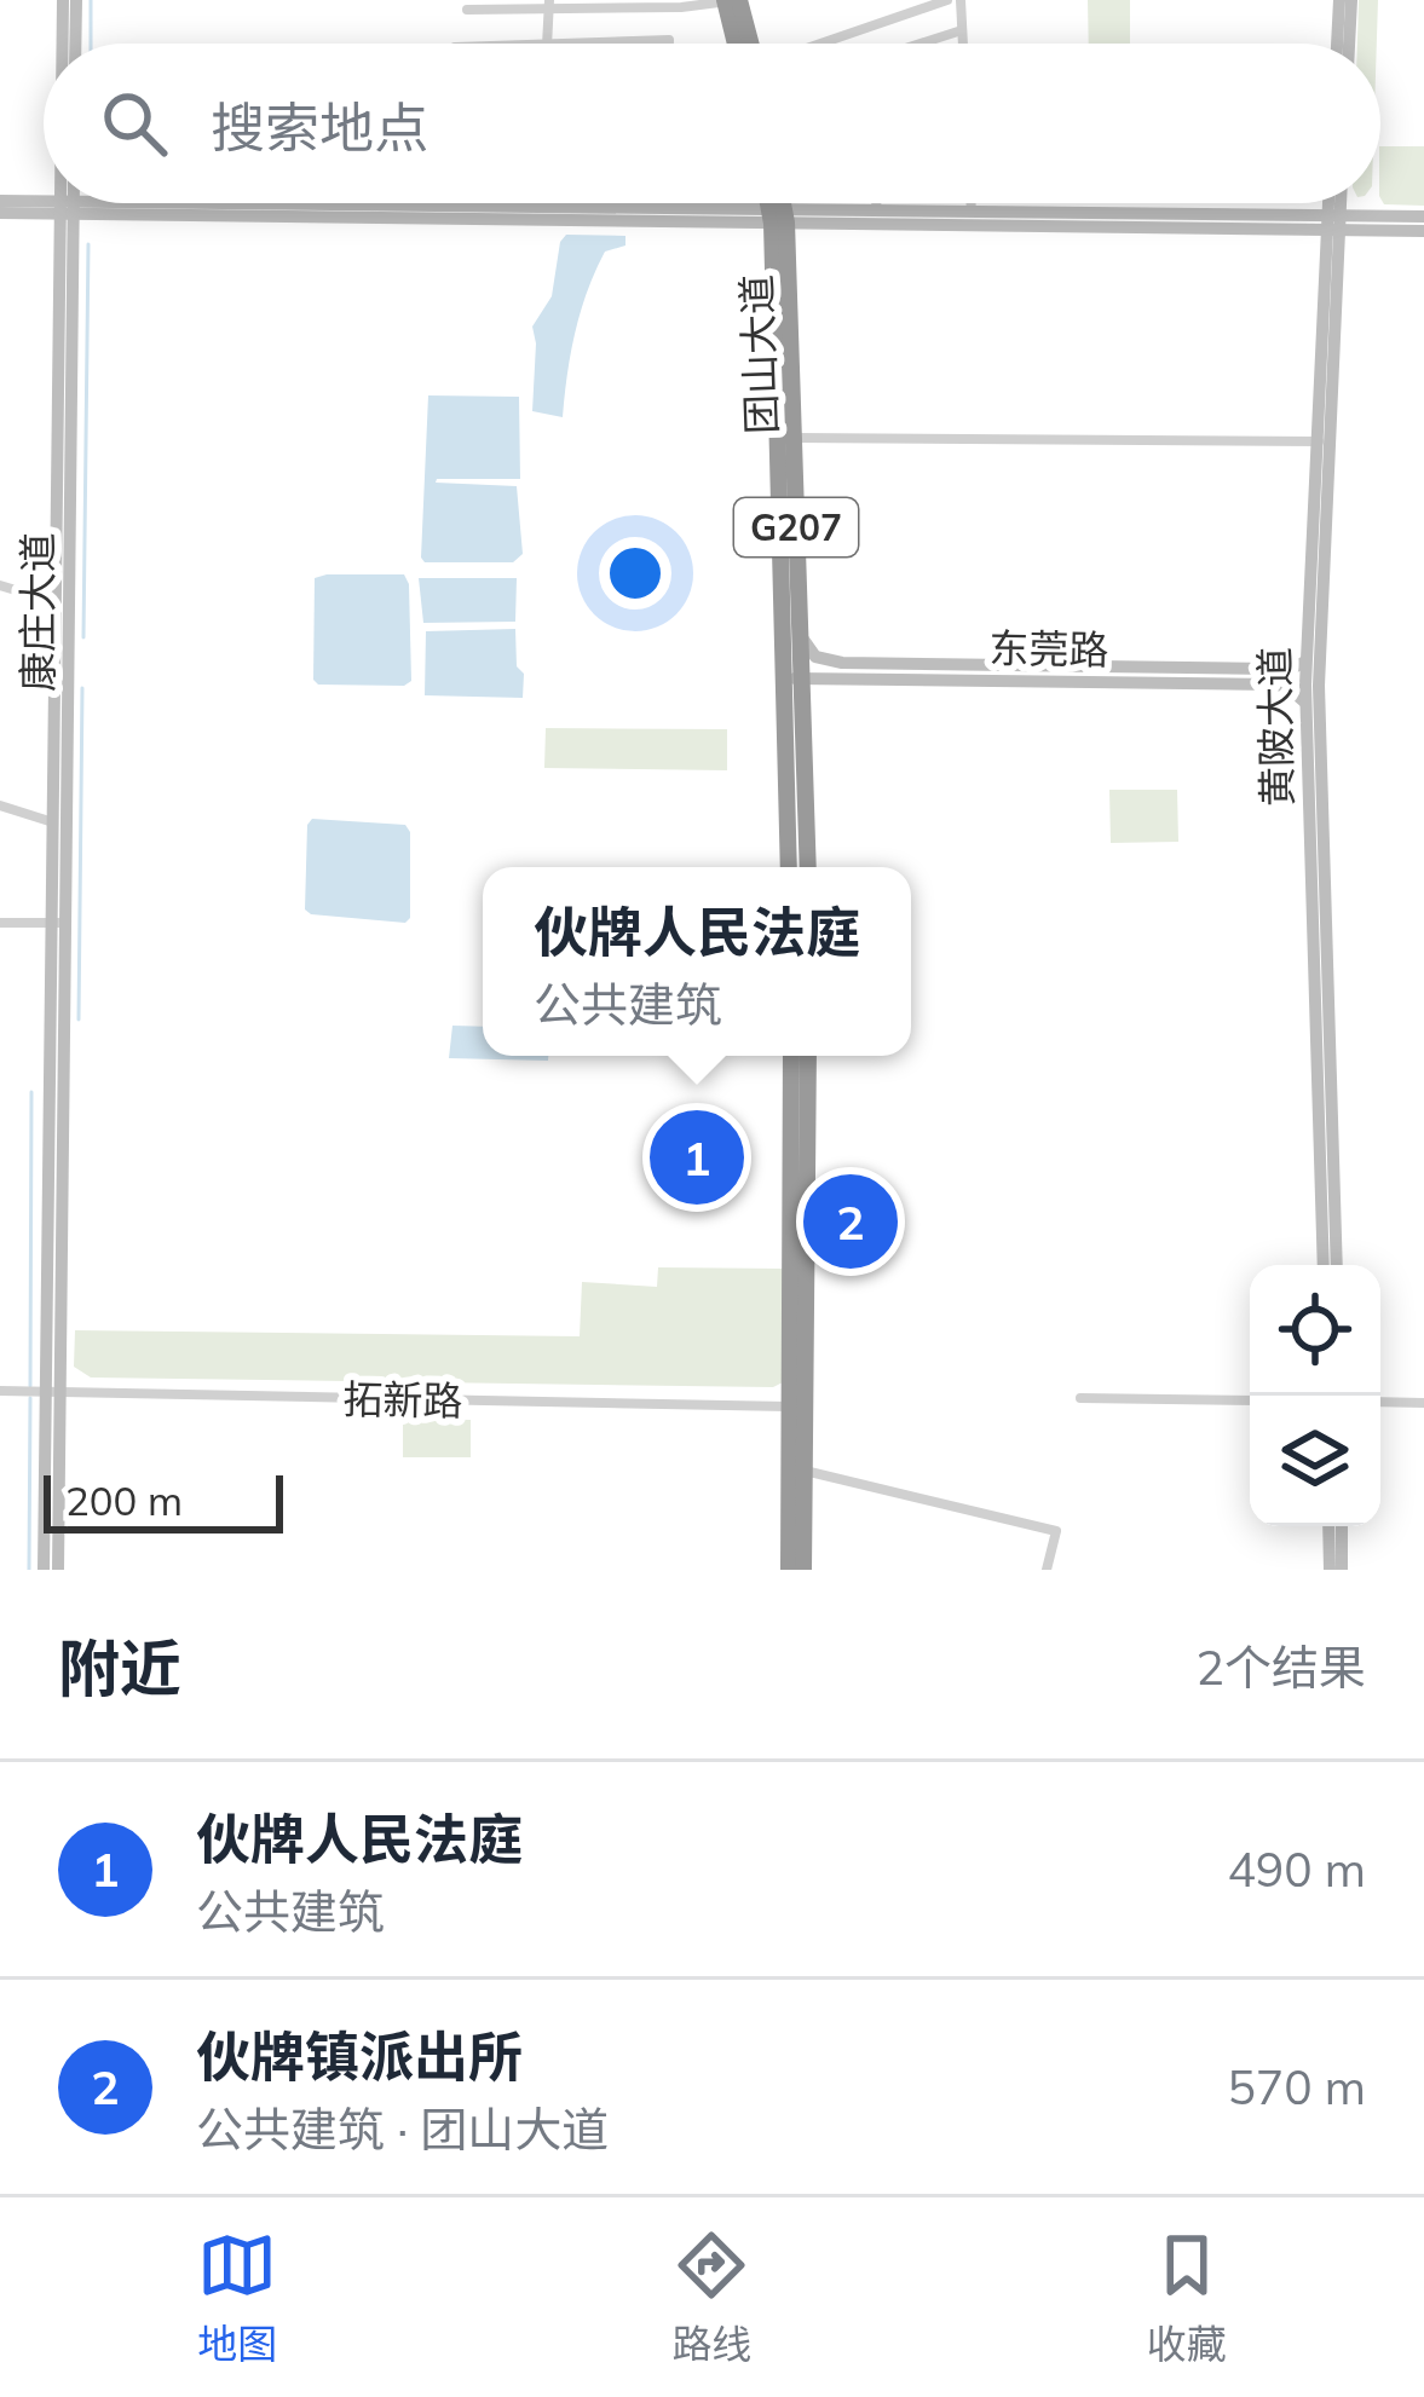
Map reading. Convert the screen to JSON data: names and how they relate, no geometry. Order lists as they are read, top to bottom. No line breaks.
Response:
{"streets":{"highway":["团山大道","G207"],"main road":["康庄大道","东莞路","黄陂大道"],"street":["拓新路"]},"crossings":[["团山大道","东莞路"],["康庄大道","拓新路"],["东莞路","黄陂大道"]],"scale_bar":"200 m","page":{"search":"搜索地点","popup":["伙牌人民法庭","公共建筑"],"pins":["1","2"],"scale":"200 m","heading":["附近","2个结果"],"list":[{"mark":"1","name":"伙牌人民法庭","note":"公共建筑","value":"490 m"},{"mark":"2","name":"伙牌镇派出所","note":"公共建筑 · 团山大道","value":"570 m"}],"nav":["地图","路线","收藏"]}}
